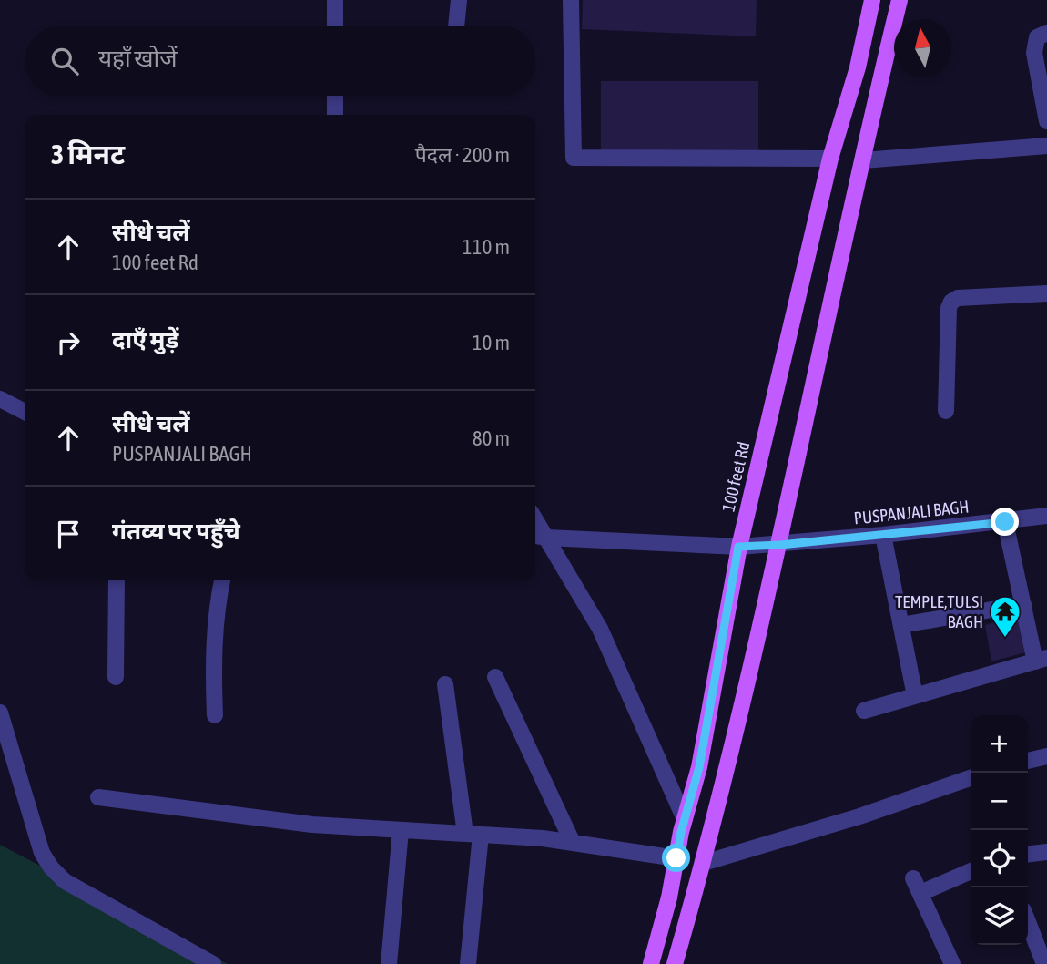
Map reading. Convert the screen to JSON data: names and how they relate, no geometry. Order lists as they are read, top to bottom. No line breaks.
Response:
{"streets":{"main road":["100 feet Rd"],"street":["PUSPANJALI BAGH"]},"crossings":[["100 feet Rd","PUSPANJALI BAGH"]],"places":{"temple":["TEMPLE,TULSI BAGH"]},"north":"top","page":{"search":"यहाँ खोजें","heading":["3 मिनट","पैदल · 200 m"],"list":[["सीधे चलें","100 feet Rd","110 m"],["दाएँ मुड़ें","10 m"],["सीधे चलें","PUSPANJALI BAGH","80 m"],"गंतव्य पर पहुँचे"],"map_buttons":["+","−"]}}
